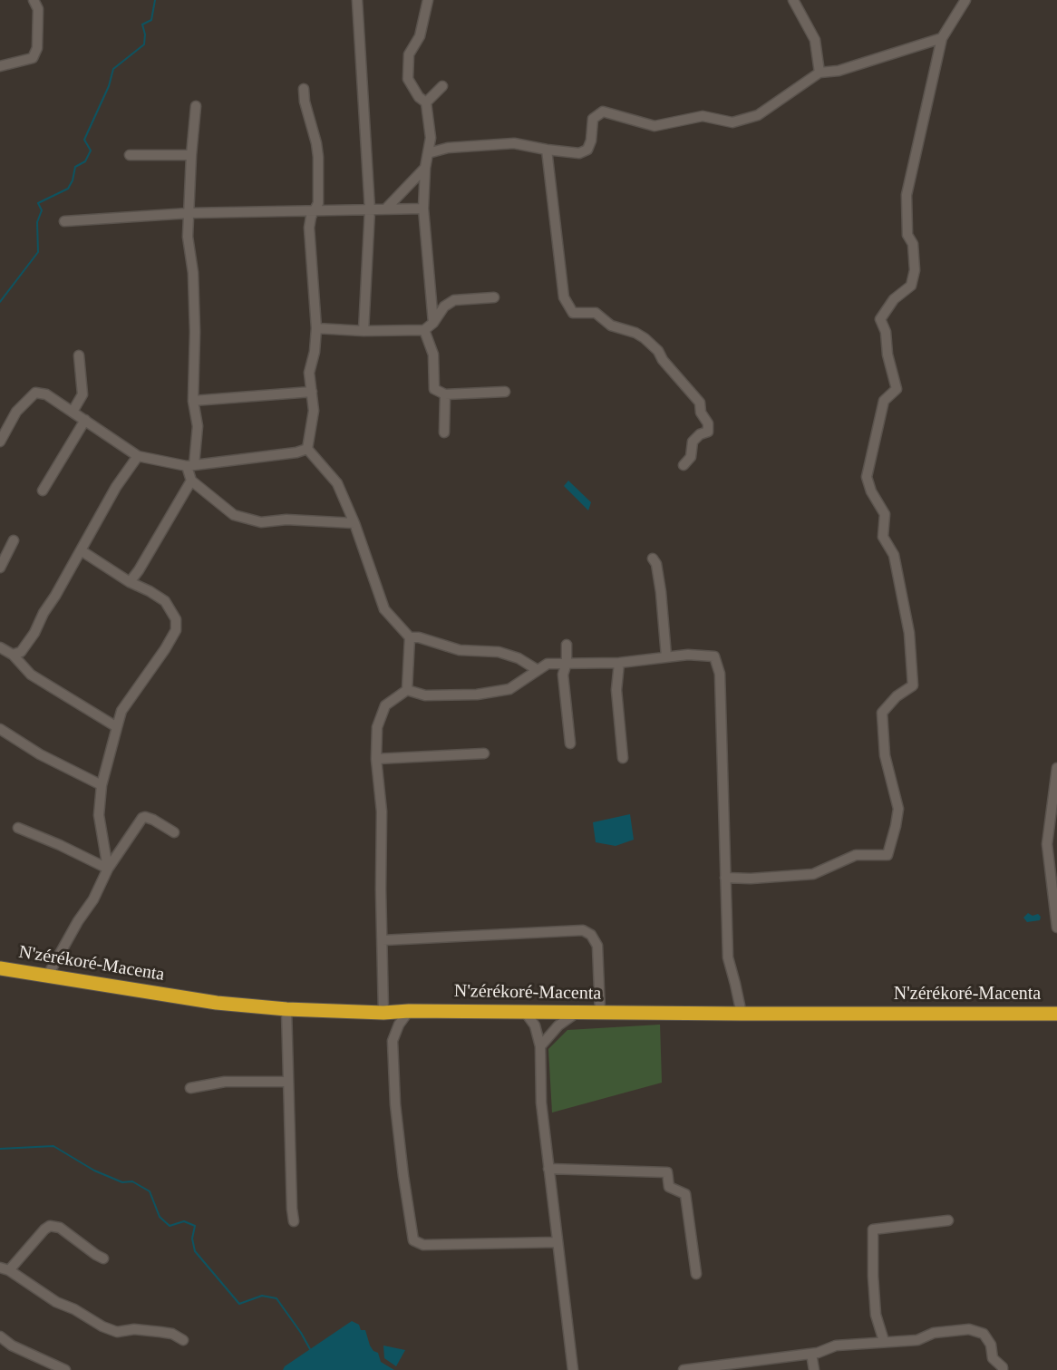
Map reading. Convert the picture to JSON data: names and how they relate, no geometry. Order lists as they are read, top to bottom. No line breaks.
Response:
{"streets":{"highway":["N'zérékoré-Macenta"]}}
